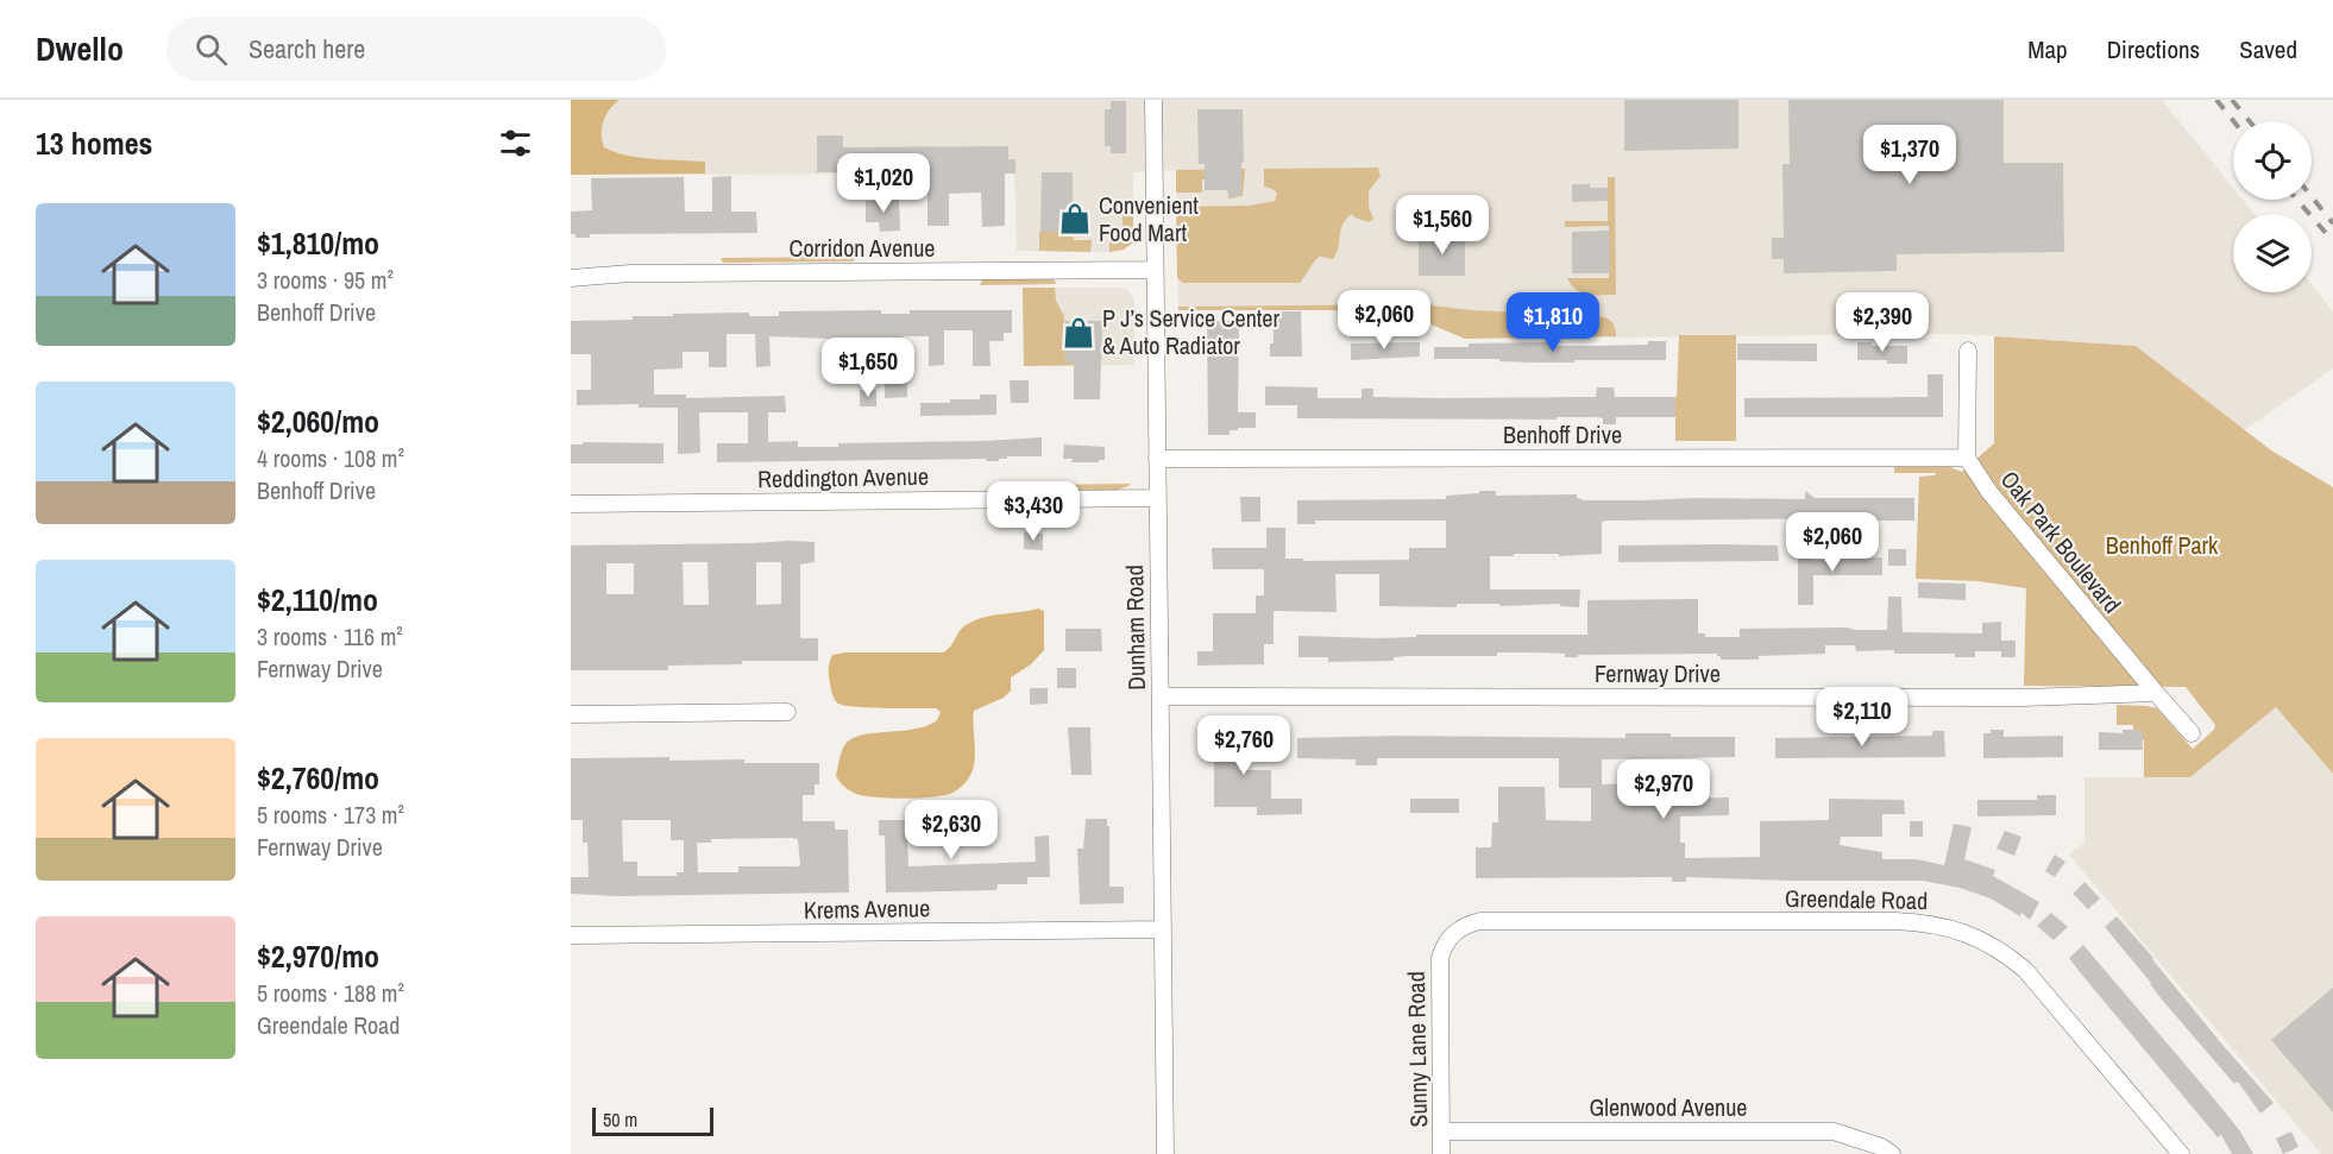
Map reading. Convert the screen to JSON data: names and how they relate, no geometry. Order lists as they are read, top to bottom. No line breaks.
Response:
{"streets":{"street":["Corridon Avenue","Benhoff Drive","Reddington Avenue","Oak Park Boulevard","Dunham Road","Fernway Drive","Greendale Road","Krems Avenue","Sunny Lane Road","Glenwood Avenue"]},"crossings":[["Corridon Avenue","Dunham Road"],["Benhoff Drive","Oak Park Boulevard"],["Benhoff Drive","Dunham Road"],["Reddington Avenue","Dunham Road"],["Oak Park Boulevard","Fernway Drive"],["Dunham Road","Fernway Drive"],["Dunham Road","Krems Avenue"],["Greendale Road","Sunny Lane Road"],["Sunny Lane Road","Glenwood Avenue"]],"parks":["Benhoff Park"],"places":{"shop":["Convenient Food Mart","P J’s Service Center & Auto Radiator"]},"scale_bar":"50 m","page":{"header":"Dwello","search":"Search here","nav":["Map","Directions","Saved"],"heading":"13 homes","price":["$1,370","$1,020","$1,560","$2,060","$1,810","$2,390","$1,650","$3,430","$2,060","$2,110","$2,760","$2,970","$2,630"],"list":[{"name":"$1,810/mo","note":"3 rooms · 95 m² · Benhoff Drive"},{"name":"$2,060/mo","note":"4 rooms · 108 m² · Benhoff Drive"},{"name":"$2,110/mo","note":"3 rooms · 116 m² · Fernway Drive"},{"name":"$2,760/mo","note":"5 rooms · 173 m² · Fernway Drive"},{"name":"$2,970/mo","note":"5 rooms · 188 m² · Greendale Road"}],"scale":"50 m"}}
